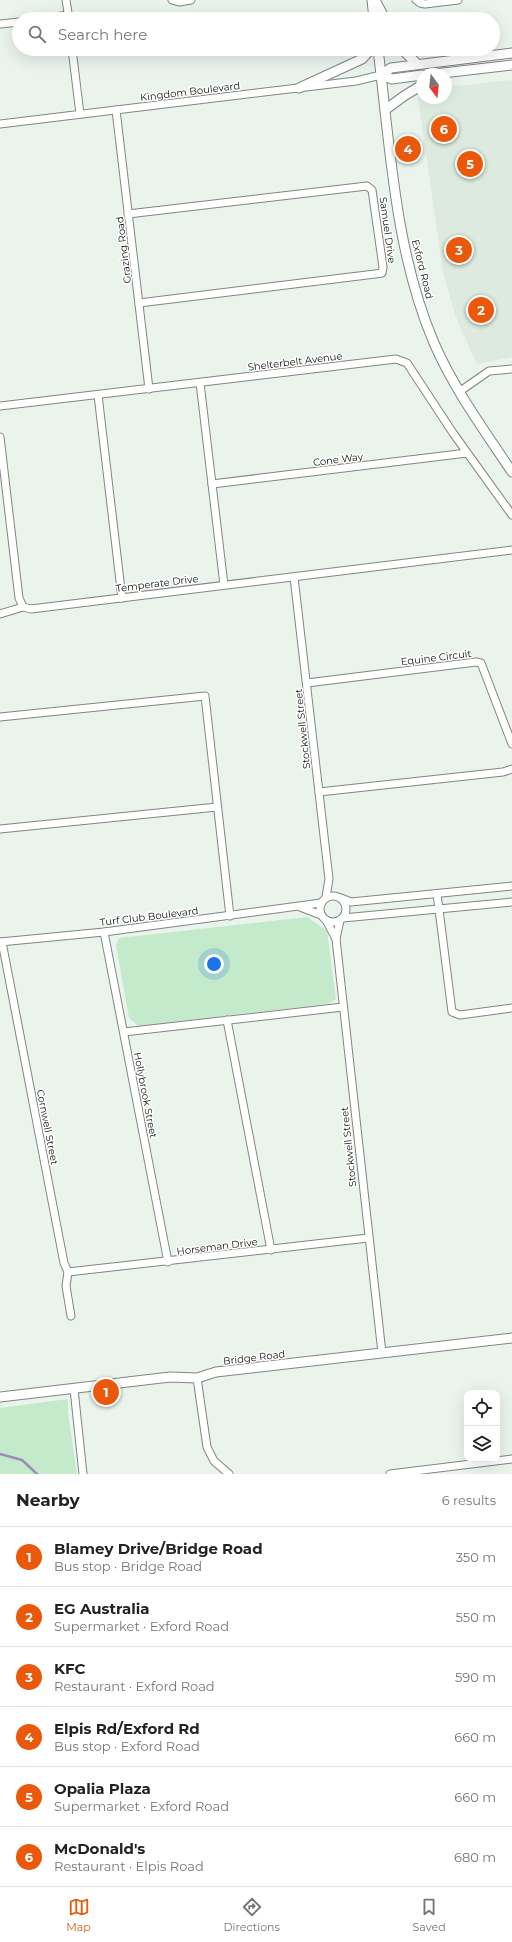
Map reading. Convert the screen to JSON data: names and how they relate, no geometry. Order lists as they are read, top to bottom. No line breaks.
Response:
{"streets":{"street":["Kingdom Boulevard","Samuel Drive","Grazing Road","Exford Road","Shelterbelt Avenue","Cone Way","Temperate Drive","Equine Circuit","Stockwell Street","Turf Club Boulevard","Hollybrook Street","Cornwell Street","Horseman Drive","Bridge Road"]},"crossings":[["Kingdom Boulevard","Grazing Road"],["Kingdom Boulevard","Exford Road"],["Samuel Drive","Grazing Road"],["Grazing Road","Shelterbelt Avenue"],["Shelterbelt Avenue","Cone Way"],["Temperate Drive","Stockwell Street"],["Equine Circuit","Stockwell Street"],["Stockwell Street","Turf Club Boulevard"],["Stockwell Street","Horseman Drive"],["Stockwell Street","Bridge Road"],["Turf Club Boulevard","Hollybrook Street"],["Turf Club Boulevard","Cornwell Street"],["Hollybrook Street","Horseman Drive"],["Cornwell Street","Horseman Drive"]],"north":"bottom","page":{"search":"Search here","pins":["6","4","5","3","2","1"],"heading":["Nearby","6 results"],"list":[{"mark":"1","name":"Blamey Drive/Bridge Road","note":"Bus stop · Bridge Road","value":"350 m"},{"mark":"2","name":"EG Australia","note":"Supermarket · Exford Road","value":"550 m"},{"mark":"3","name":"KFC","note":"Restaurant · Exford Road","value":"590 m"},{"mark":"4","name":"Elpis Rd/Exford Rd","note":"Bus stop · Exford Road","value":"660 m"},{"mark":"5","name":"Opalia Plaza","note":"Supermarket · Exford Road","value":"660 m"},{"mark":"6","name":"McDonald's","note":"Restaurant · Elpis Road","value":"680 m"}],"nav":["Map","Directions","Saved"]}}
